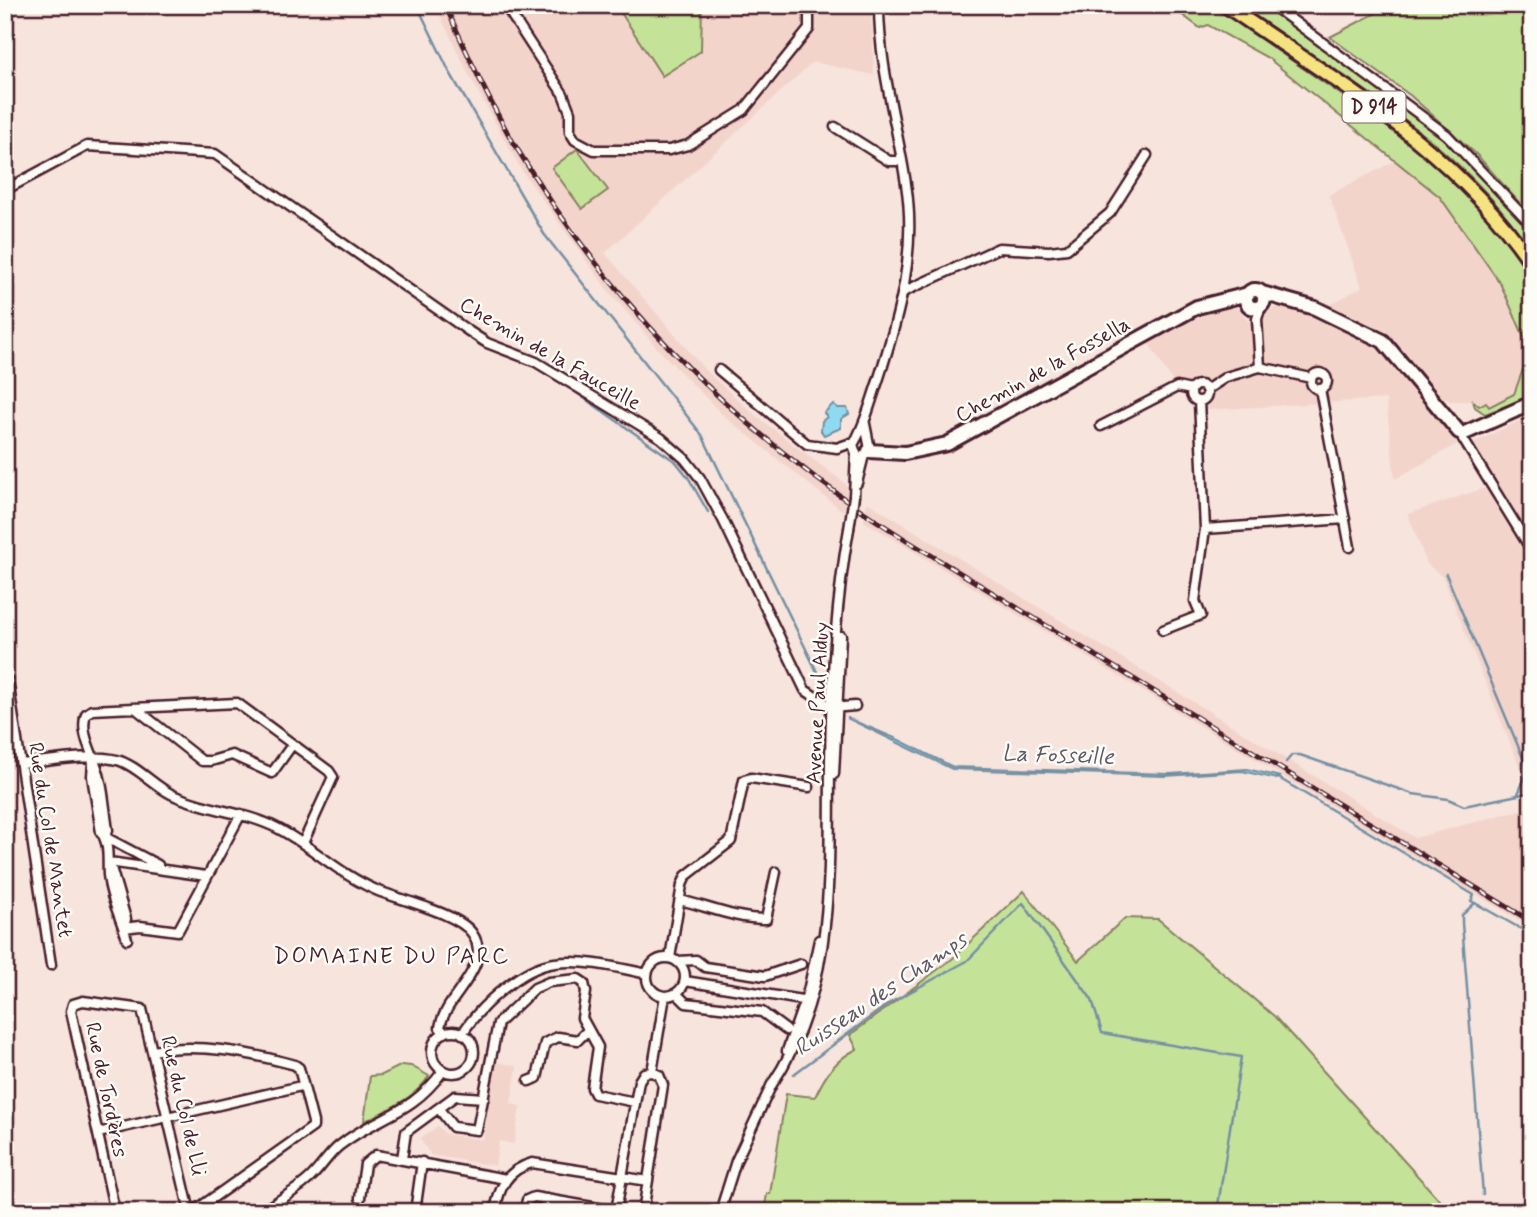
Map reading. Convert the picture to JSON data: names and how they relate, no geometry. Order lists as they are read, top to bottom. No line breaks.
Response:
{"streets":{"main road":["D 914"],"street":["Chemin de la Fauceille","Chemin de la Fossella","Avenue Paul Alduy","Rue du Col de Mantet","Rue de Tordères","Rue du Col de Lli"]},"crossings":[["Chemin de la Fauceille","Avenue Paul Alduy"],["Chemin de la Fossella","Avenue Paul Alduy"],["Rue de Tordères","Rue du Col de Lli"]],"districts":["DOMAINE DU PARC"],"water":["La Fosseille","Ruisseau des Champs"]}
